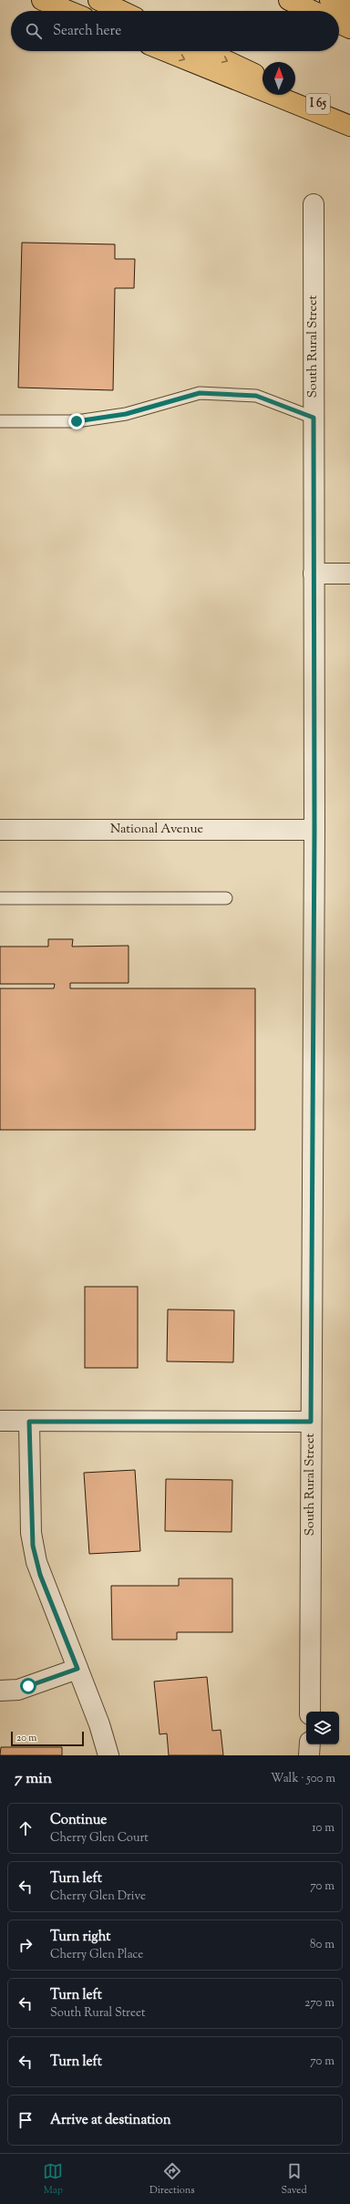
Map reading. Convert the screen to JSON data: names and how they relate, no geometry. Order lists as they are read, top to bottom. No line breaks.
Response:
{"streets":{"highway":["I 65"],"street":["South Rural Street","National Avenue"]},"crossings":[["South Rural Street","National Avenue"]],"scale_bar":"20 m","north":"top","page":{"search":"Search here","scale":"20 m","heading":["7 min","Walk · 500 m"],"list":[["Continue","Cherry Glen Court","10 m"],["Turn left","Cherry Glen Drive","70 m"],["Turn right","Cherry Glen Place","80 m"],["Turn left","South Rural Street","270 m"],["Turn left","70 m"],"Arrive at destination"],"nav":["Map","Directions","Saved"]}}
